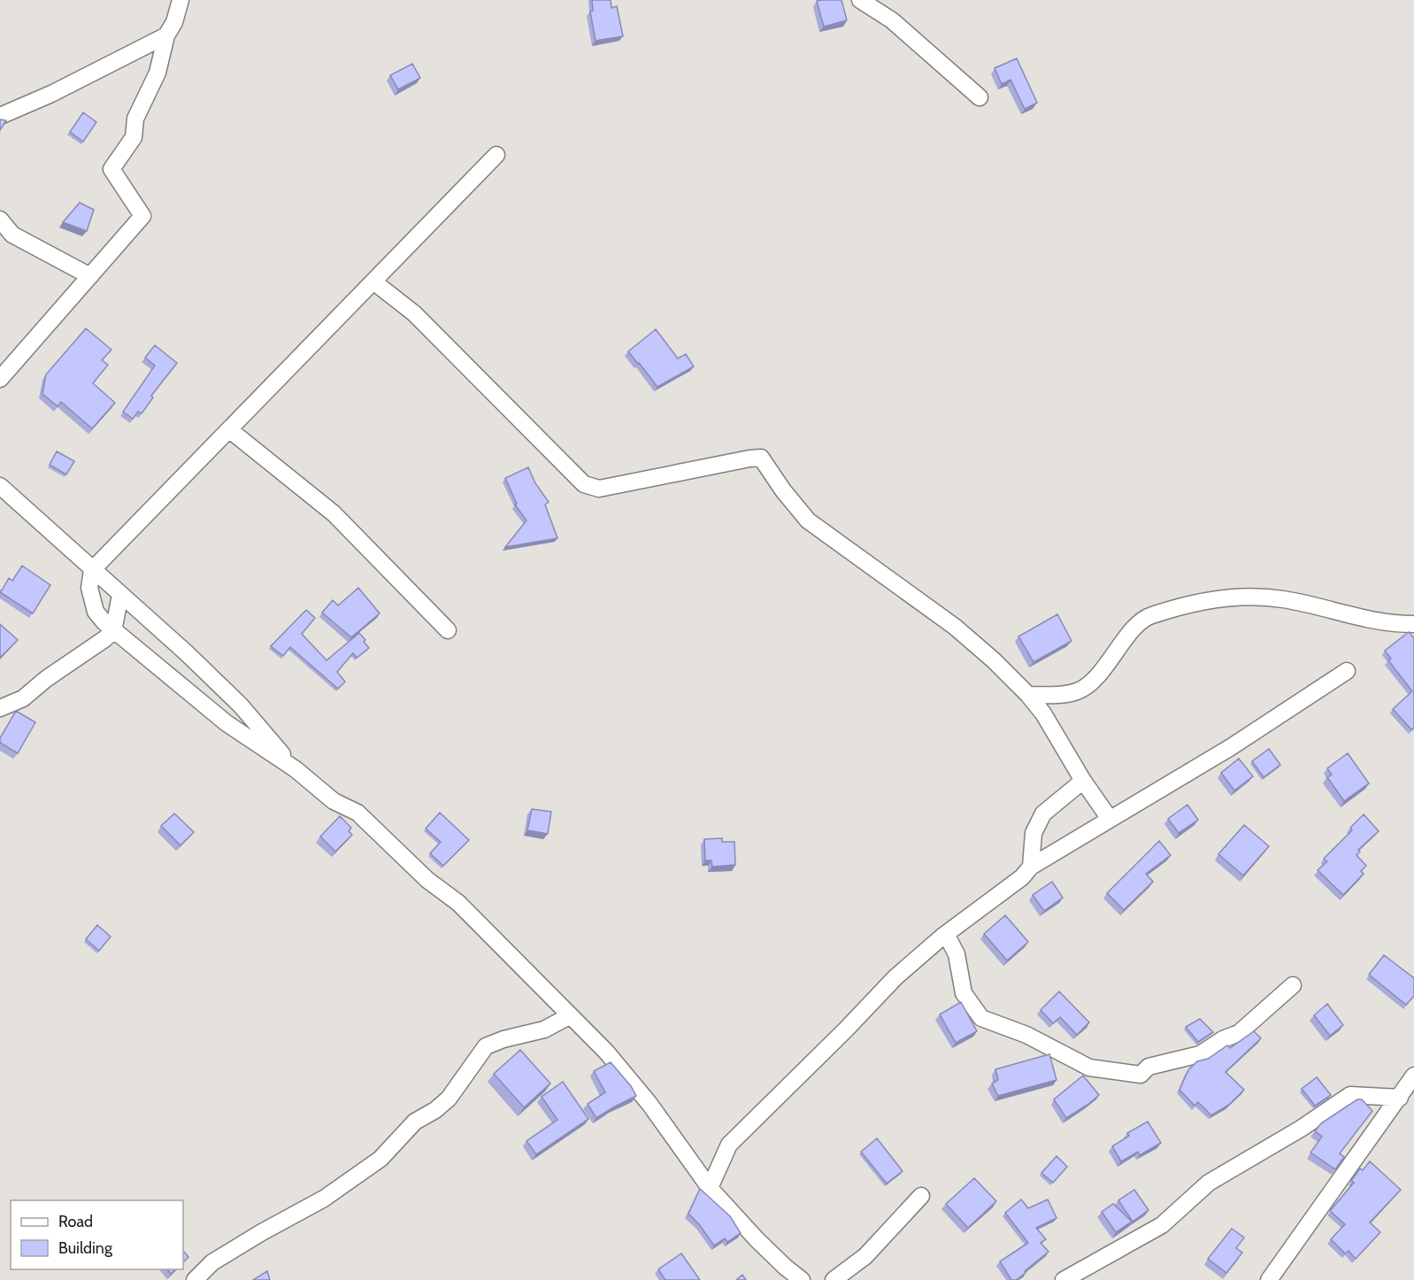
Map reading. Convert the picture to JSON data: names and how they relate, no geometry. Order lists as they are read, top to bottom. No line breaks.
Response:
{"legend":["Road","Building"]}
